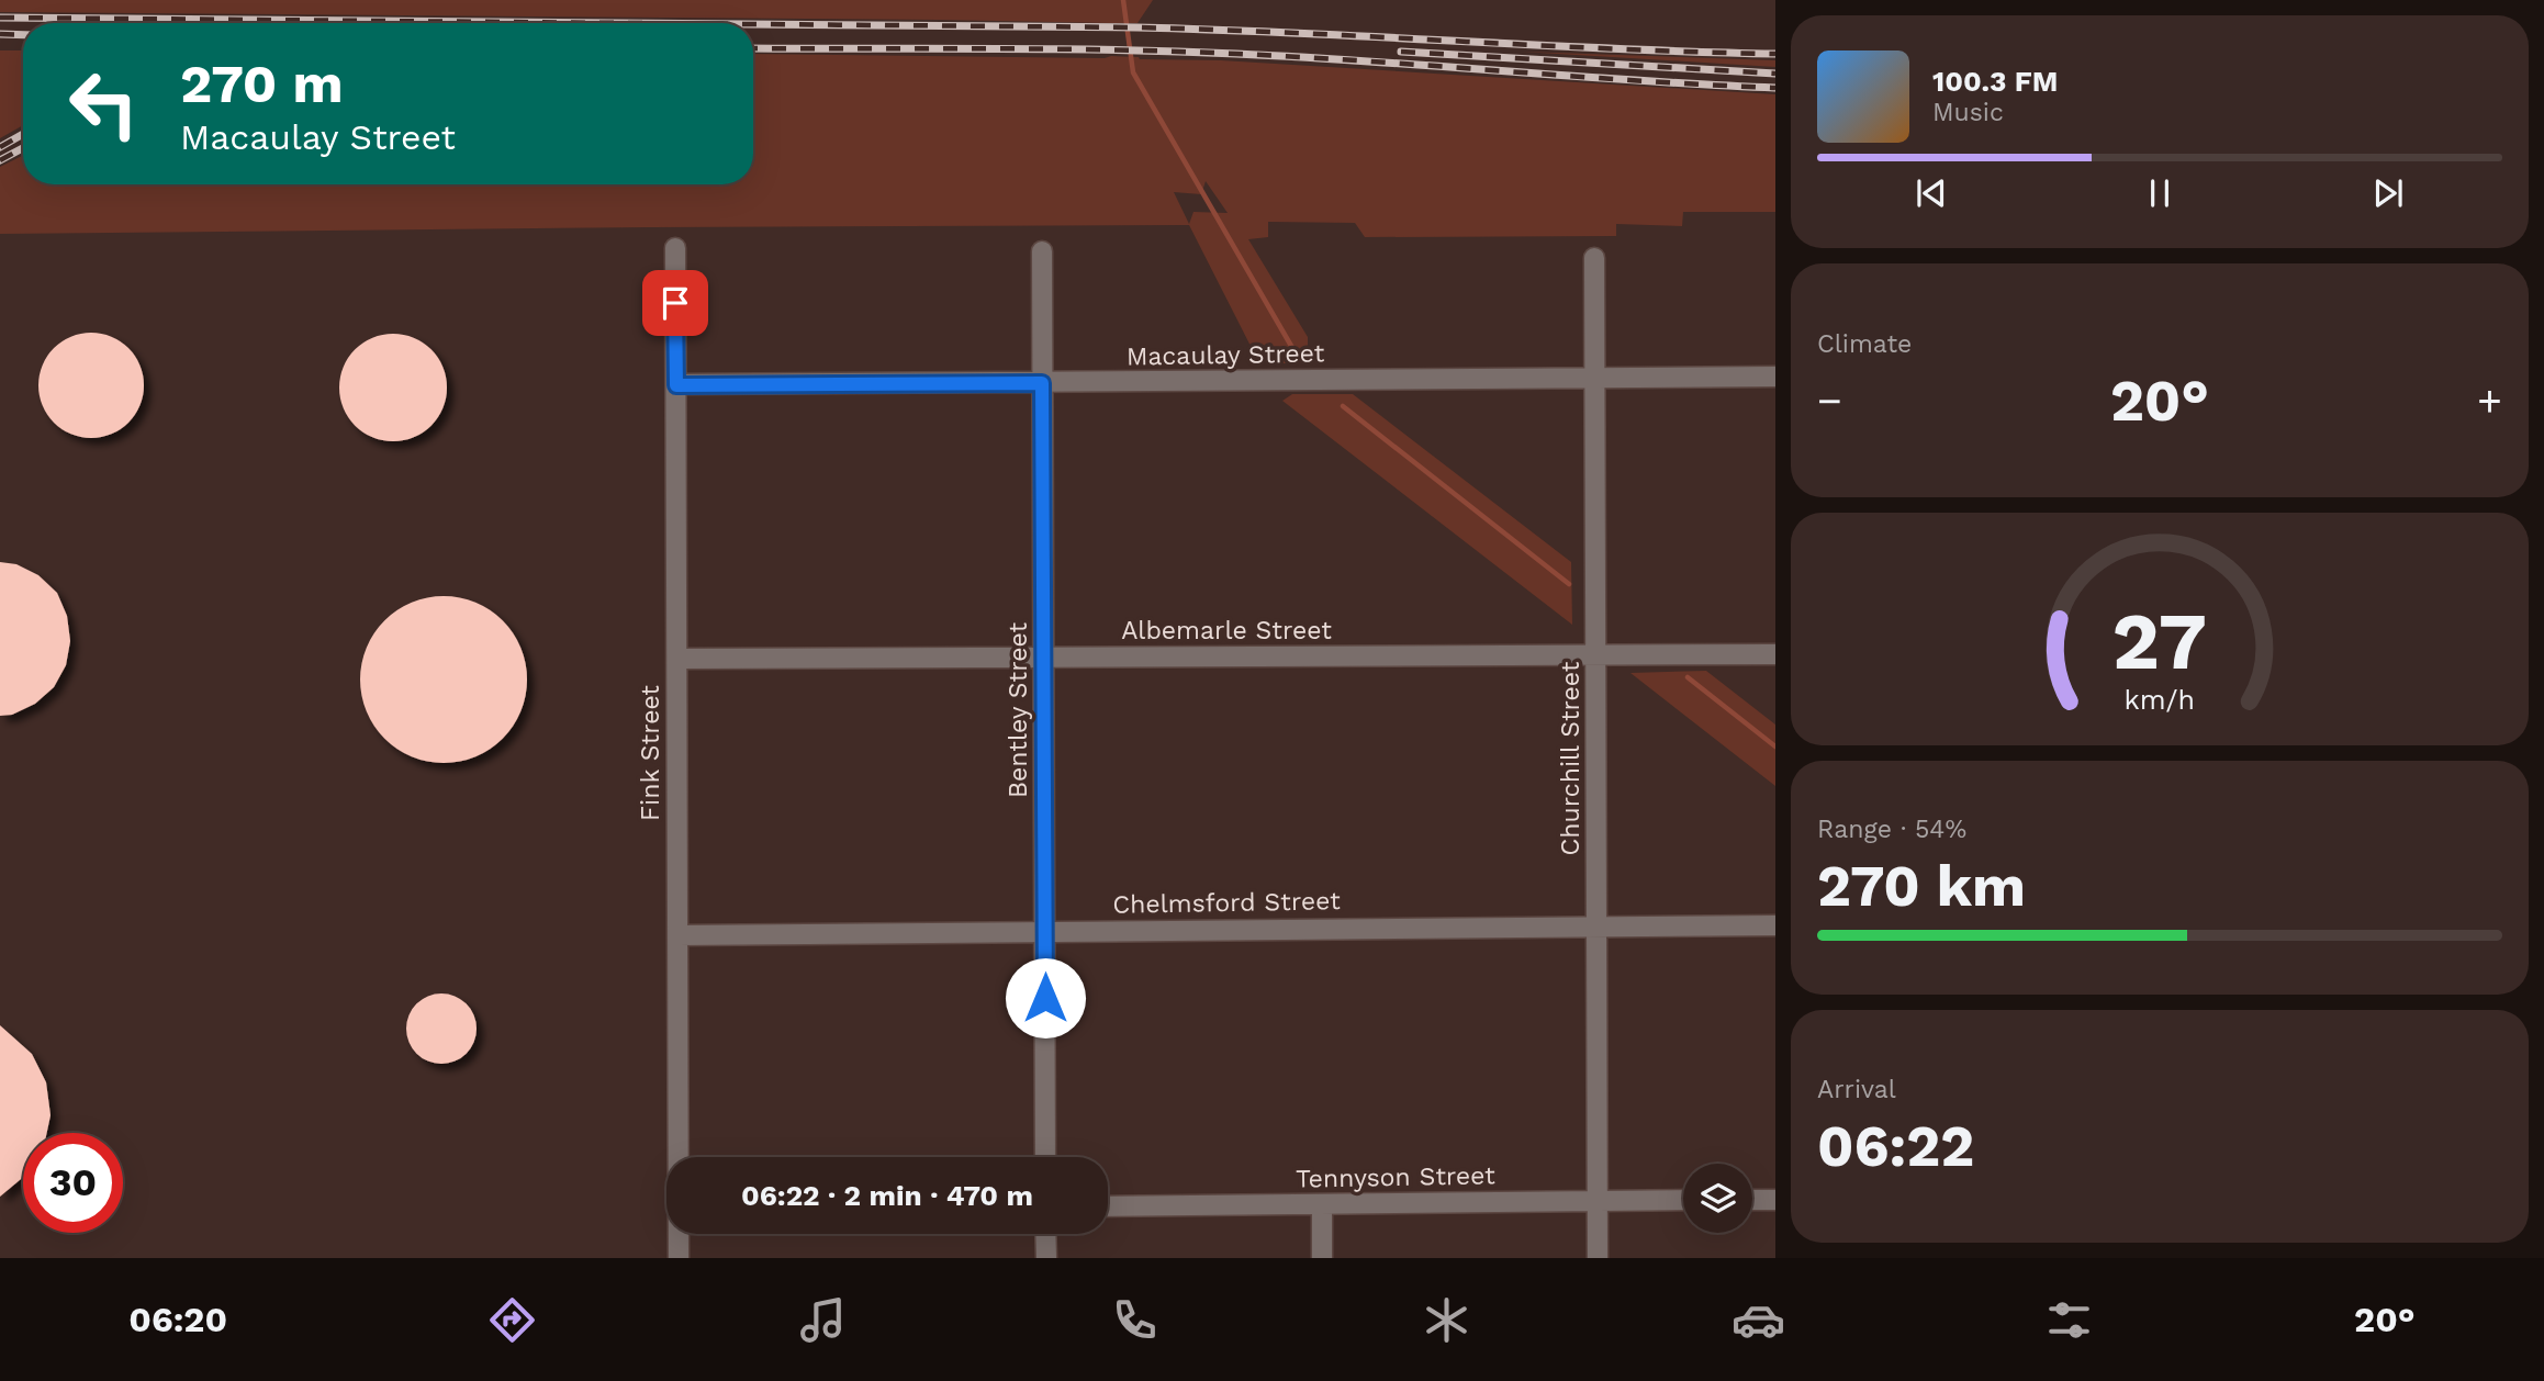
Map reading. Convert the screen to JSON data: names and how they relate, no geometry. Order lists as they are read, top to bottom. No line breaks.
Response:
{"streets":{"street":["Macaulay Street","Albemarle Street","Bentley Street","Fink Street","Churchill Street","Chelmsford Street","Tennyson Street"]},"crossings":[["Macaulay Street","Bentley Street"],["Macaulay Street","Fink Street"],["Macaulay Street","Churchill Street"],["Albemarle Street","Bentley Street"],["Albemarle Street","Fink Street"],["Albemarle Street","Churchill Street"],["Bentley Street","Chelmsford Street"],["Fink Street","Chelmsford Street"],["Churchill Street","Chelmsford Street"],["Churchill Street","Tennyson Street"]],"page":{"turn":["270 m","Macaulay Street"],"song":["100.3 FM","Music"],"tile":["Climate",["Range · 54%","270 km"],["Arrival","06:22"]],"heat":["−","20°","+"],"limit":"30","trip":"06:22 · 2 min · 470 m","tabs":["06:20","20°"],"gauge":["27","km/h"]}}
